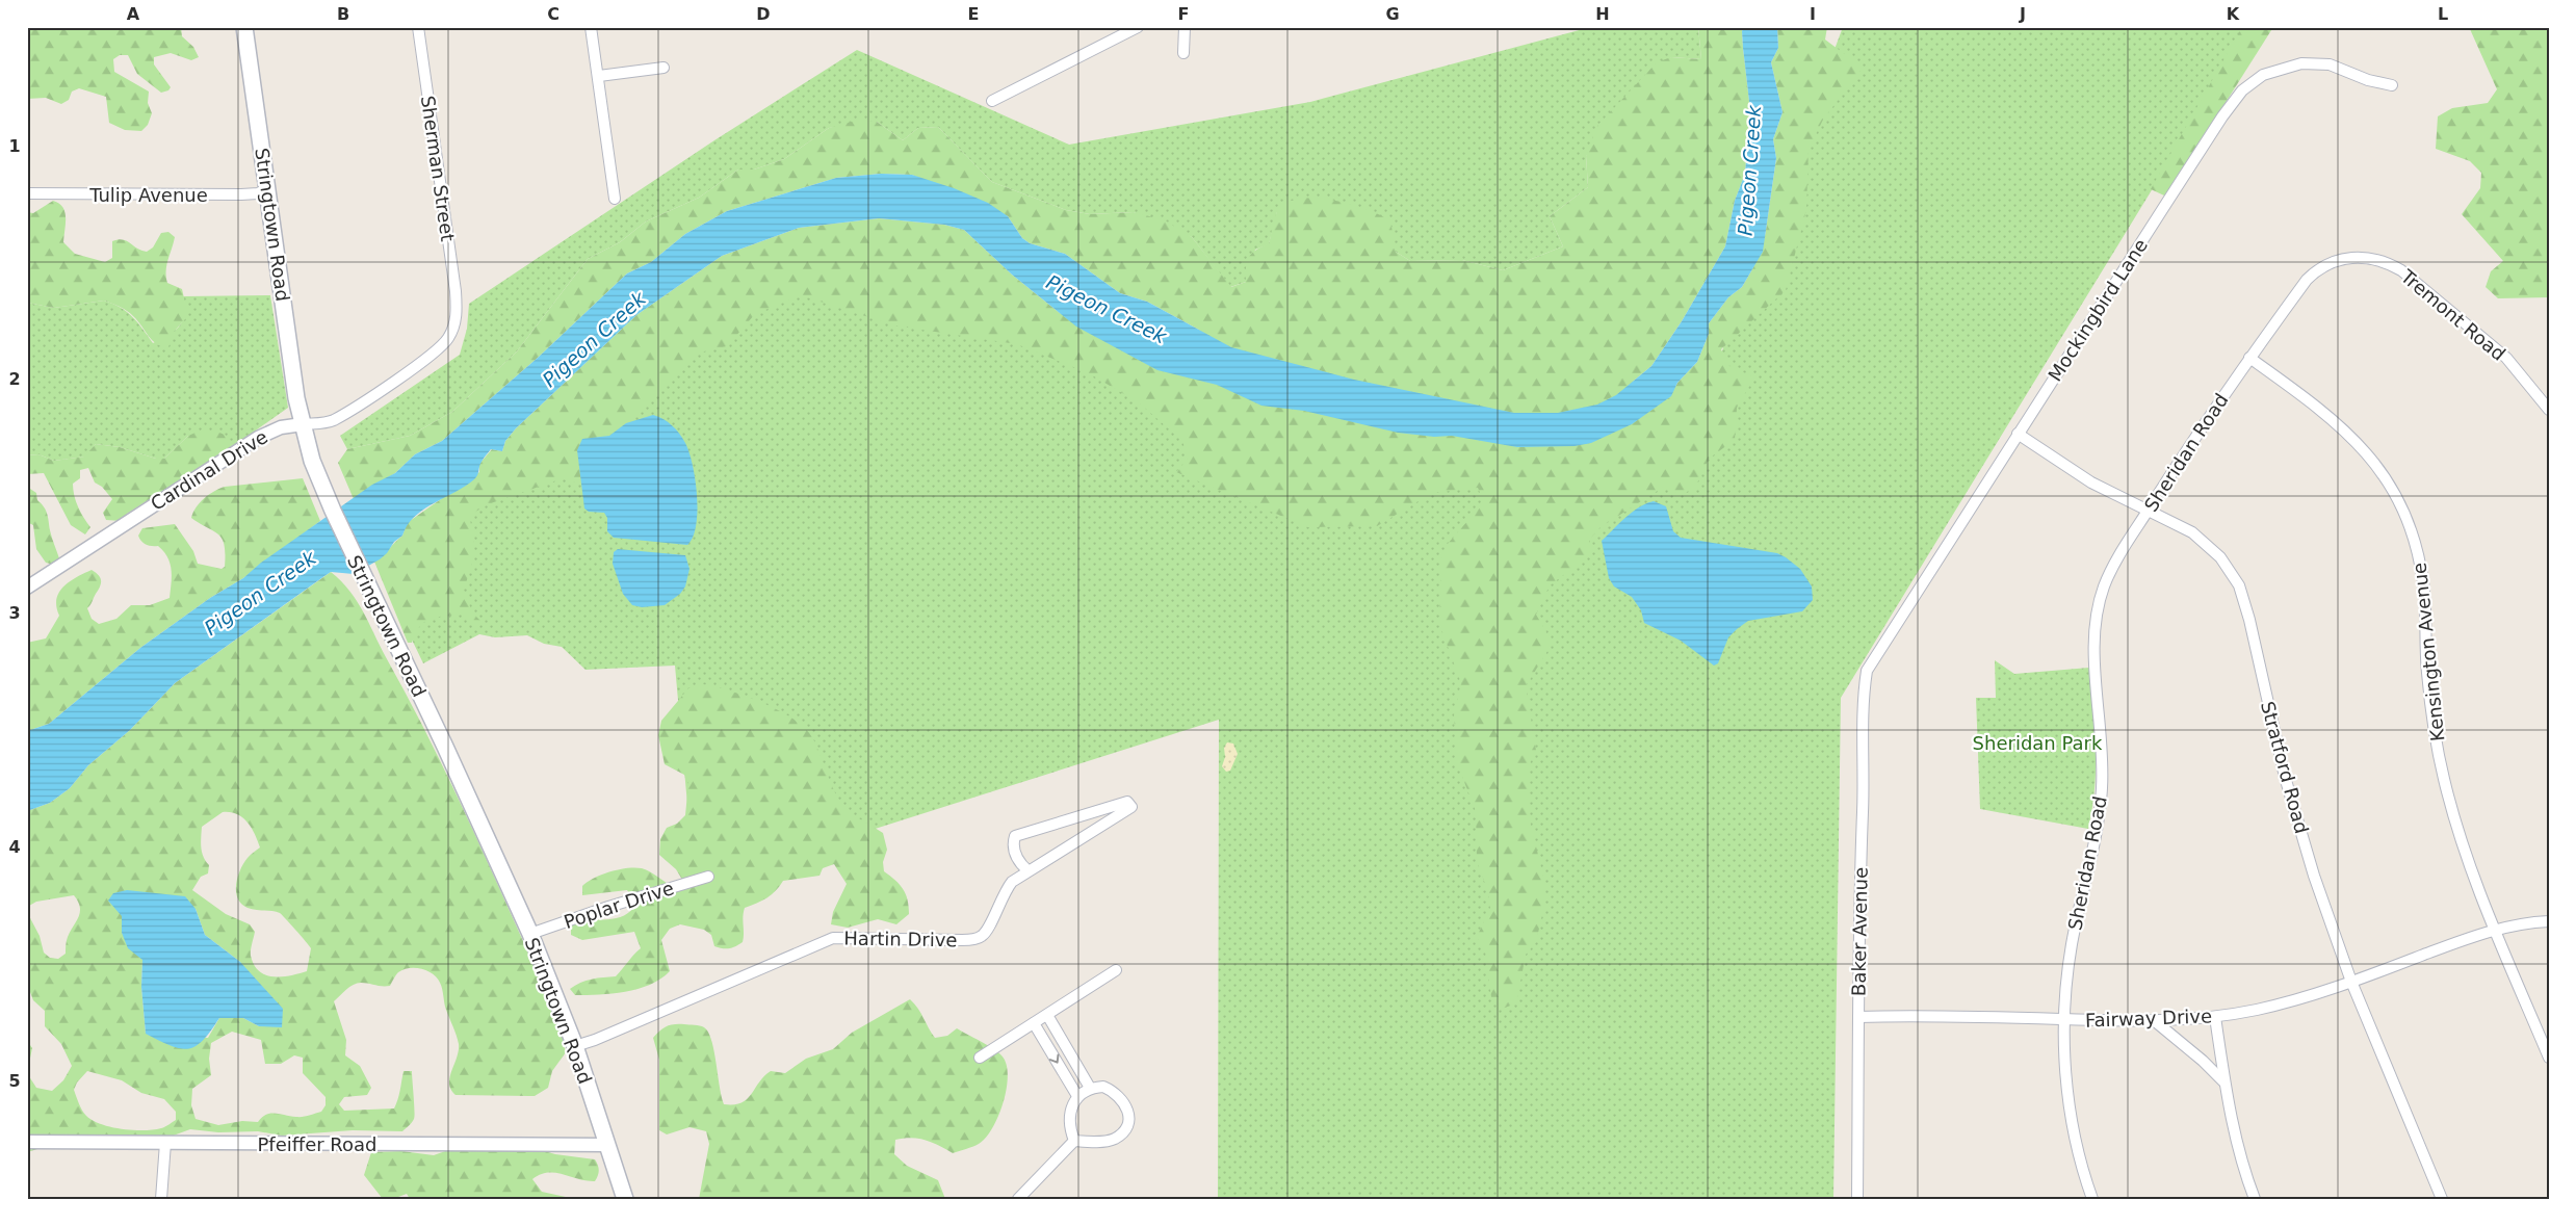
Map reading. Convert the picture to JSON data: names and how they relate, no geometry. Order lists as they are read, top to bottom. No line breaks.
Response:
{"streets":{"main road":["Stringtown Road"],"street":["Sherman Street","Tulip Avenue","Mockingbird Lane","Tremont Road","Sheridan Road","Cardinal Drive","Kensington Avenue","Stratford Road","Poplar Drive","Baker Avenue","Hartin Drive","Fairway Drive","Pfeiffer Road"]},"crossings":[["Sherman Street","Cardinal Drive"],["Tulip Avenue","Stringtown Road"],["Stringtown Road","Cardinal Drive"],["Stringtown Road","Poplar Drive"],["Stringtown Road","Hartin Drive"],["Stringtown Road","Pfeiffer Road"],["Mockingbird Lane","Stratford Road"],["Mockingbird Lane","Baker Avenue"],["Tremont Road","Sheridan Road"],["Sheridan Road","Kensington Avenue"],["Sheridan Road","Stratford Road"],["Sheridan Road","Fairway Drive"],["Kensington Avenue","Fairway Drive"],["Stratford Road","Fairway Drive"],["Baker Avenue","Fairway Drive"]],"water":["Pigeon Creek"],"parks":["Sheridan Park"],"grid":{"columns":["A","B","C","D","E","F","G","H","I","J","K","L"],"rows":["1","2","3","4","5"]}}
